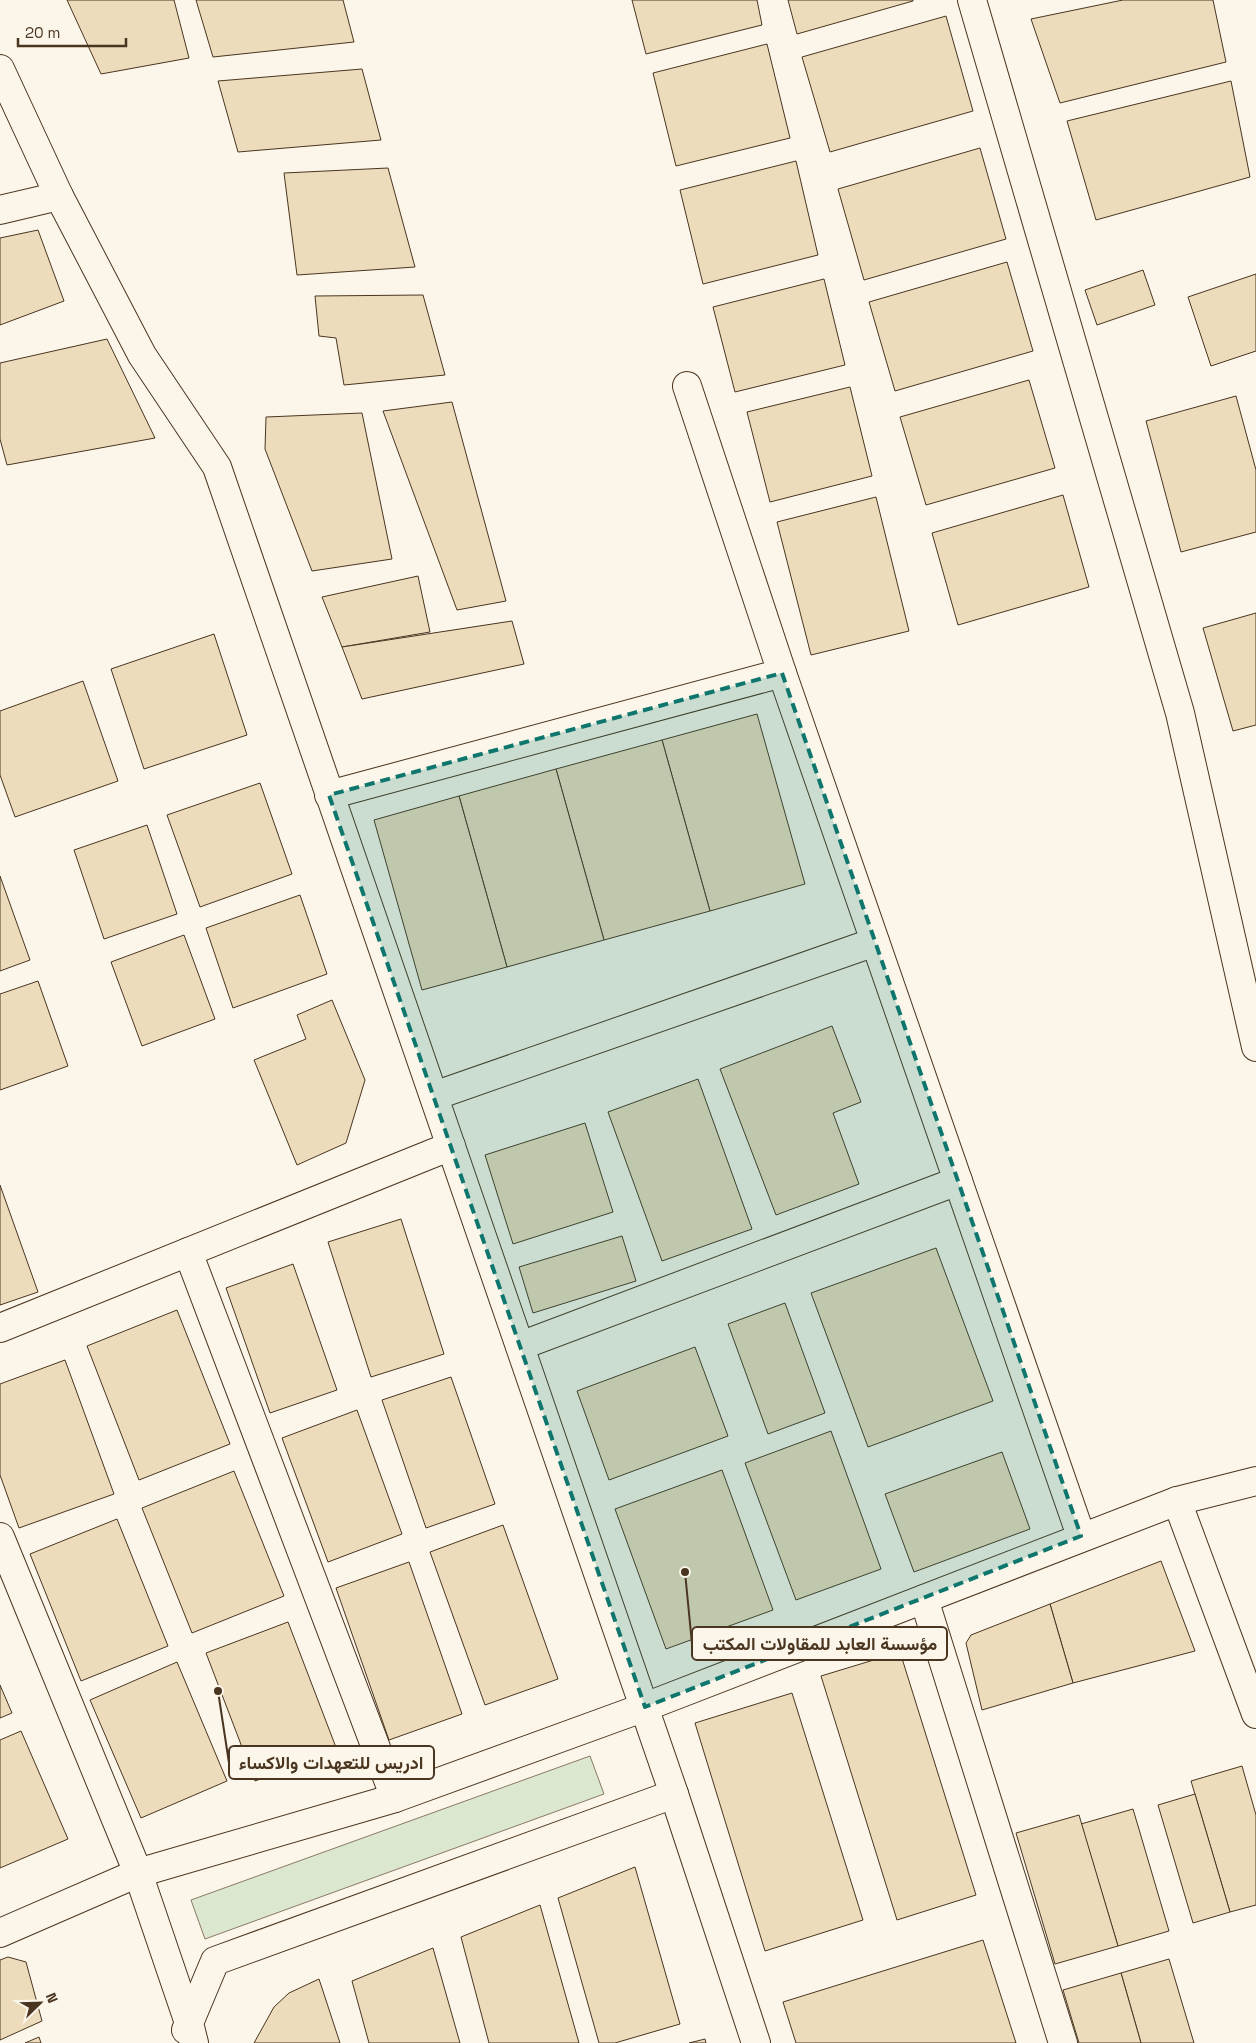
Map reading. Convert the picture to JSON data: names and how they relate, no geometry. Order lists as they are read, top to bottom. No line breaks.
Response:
{"places":["مؤسسة العابد للمقاولات المكتب","ادريس للتعهدات والاكساء"],"scale_bar":"20 m","north":"top right"}
